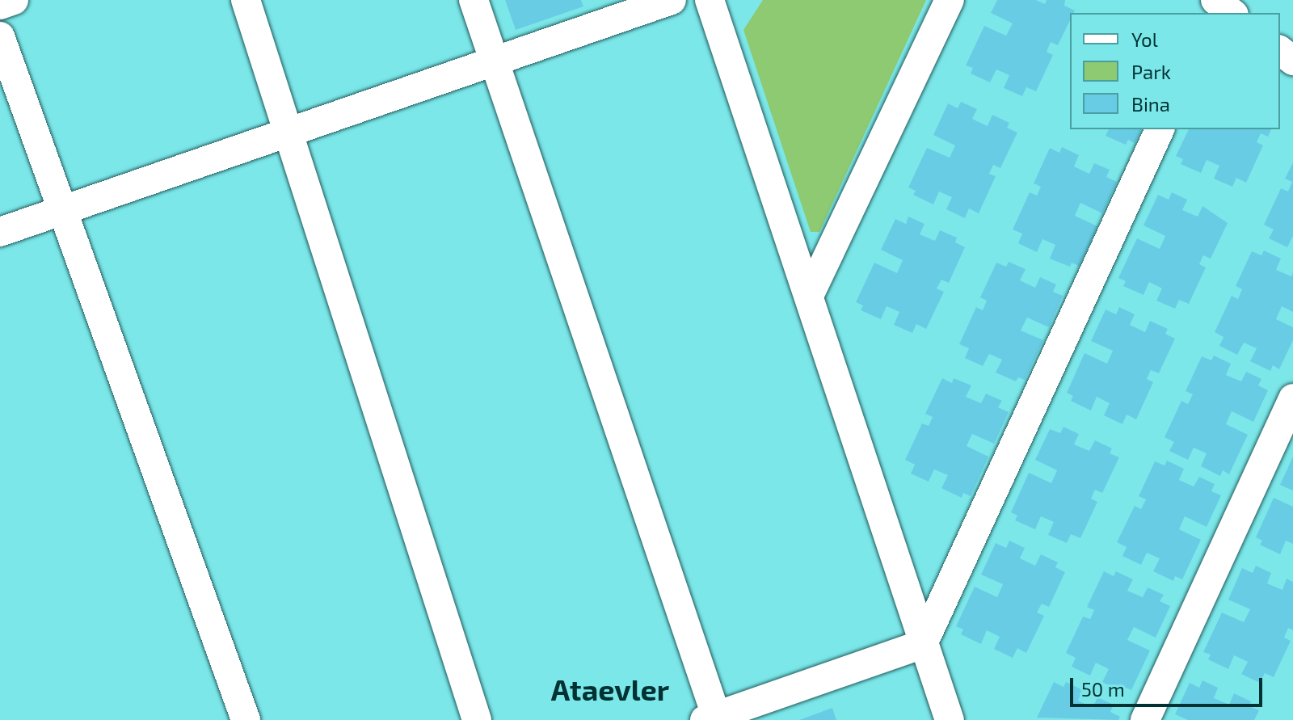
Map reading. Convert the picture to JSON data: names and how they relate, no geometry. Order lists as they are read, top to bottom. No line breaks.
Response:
{"districts":["Ataevler"],"legend":["Yol","Park","Bina"],"scale_bar":"50 m"}
